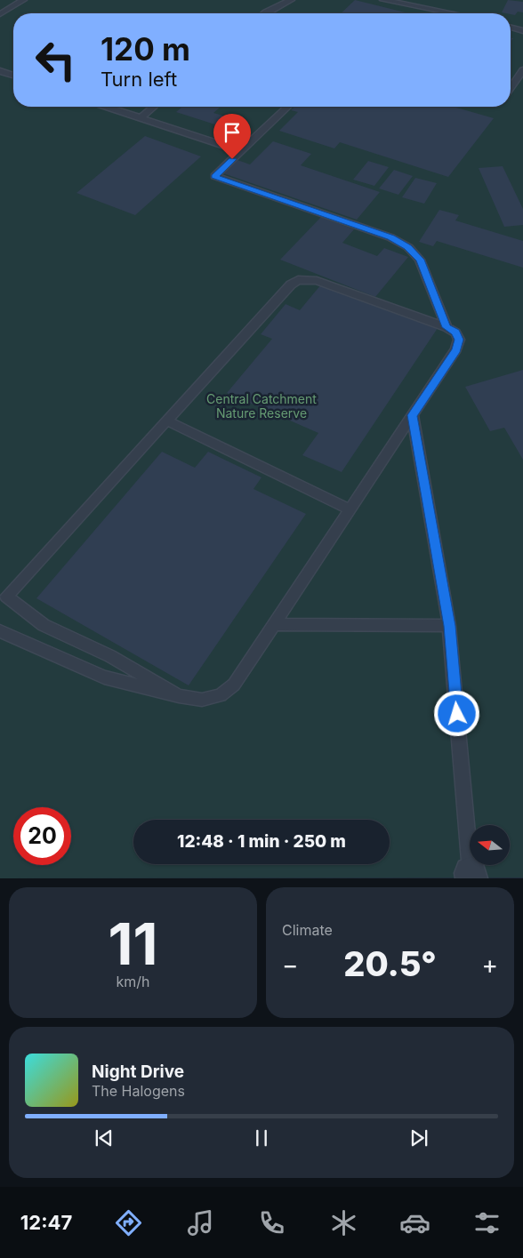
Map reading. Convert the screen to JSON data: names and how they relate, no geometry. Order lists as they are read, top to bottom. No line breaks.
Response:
{"parks":["Central Catchment Nature Reserve"],"north":"left","page":{"turn":["120 m","Turn left"],"limit":"20","trip":"12:48 · 1 min · 250 m","tile":[["11","km/h"],"Climate"],"heat":["−","20.5°","+"],"song":["Night Drive","The Halogens"],"tabs":"12:47"}}
